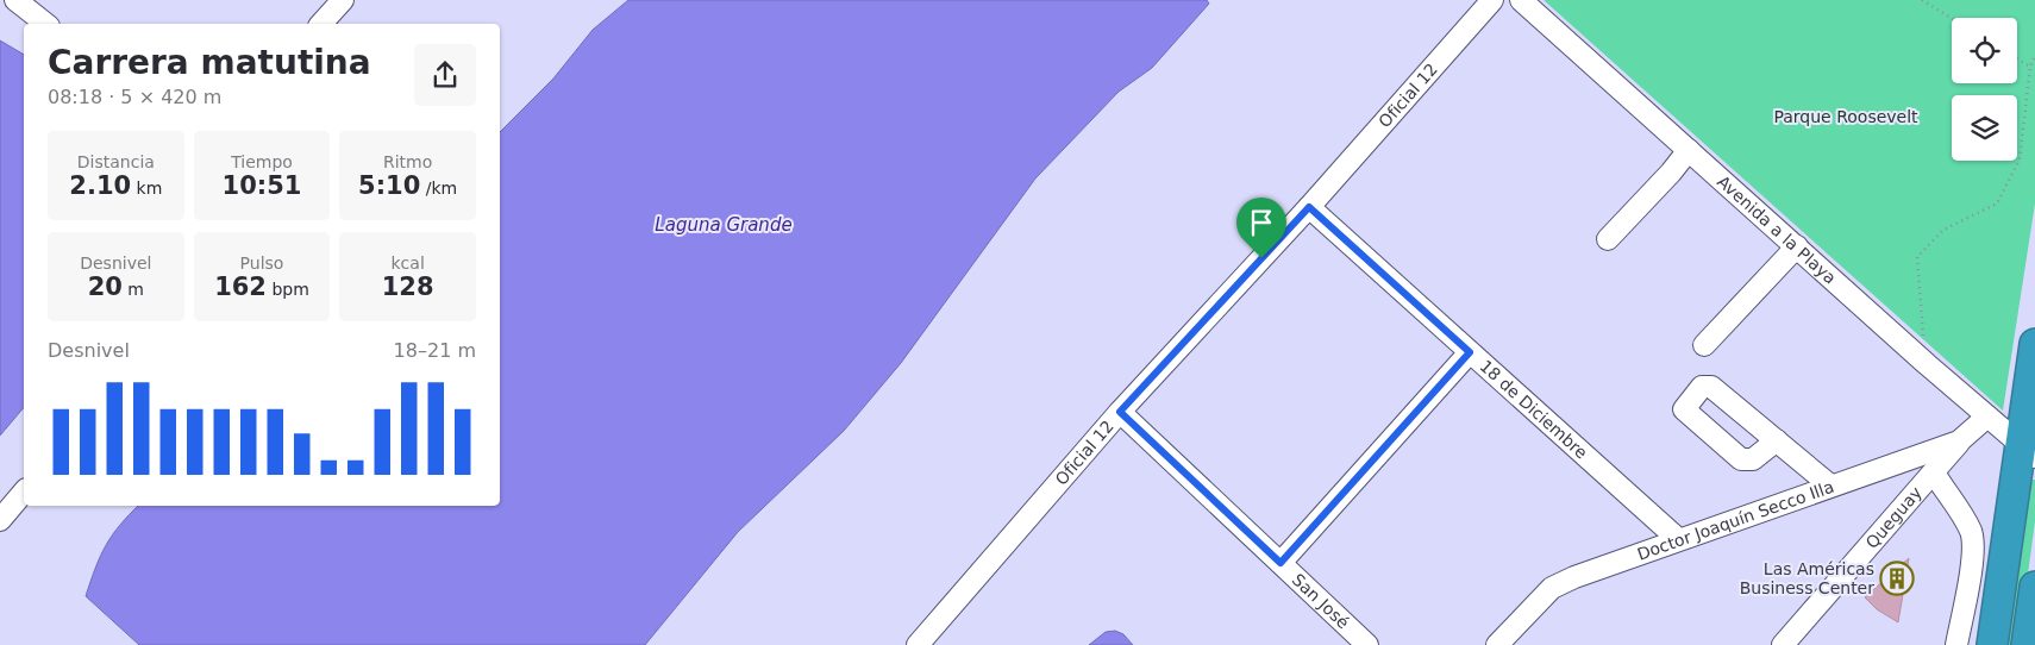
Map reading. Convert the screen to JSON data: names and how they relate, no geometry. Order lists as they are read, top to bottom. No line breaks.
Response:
{"streets":{"street":["Oficial 12","Avenida a la Playa","18 de Diciembre","Queguay","Doctor Joaquín Secco Illa","San José"]},"crossings":[["Oficial 12","18 de Diciembre"],["Oficial 12","San José"],["Avenida a la Playa","Doctor Joaquín Secco Illa"],["18 de Diciembre","Doctor Joaquín Secco Illa"],["Queguay","Doctor Joaquín Secco Illa"]],"water":["Laguna Grande"],"parks":["Parque Roosevelt"],"places":{"building":["Las Américas Business Center"]},"page":{"heading":["Carrera matutina","08:18 · 5 × 420 m"],"stats":[["Distancia","2.10 km"],["Tiempo","10:51"],["Ritmo","5:10 /km"],["Desnivel","20 m"],["Pulso","162 bpm"],["kcal","128"]],"chart":["Desnivel","18–21 m"]}}
